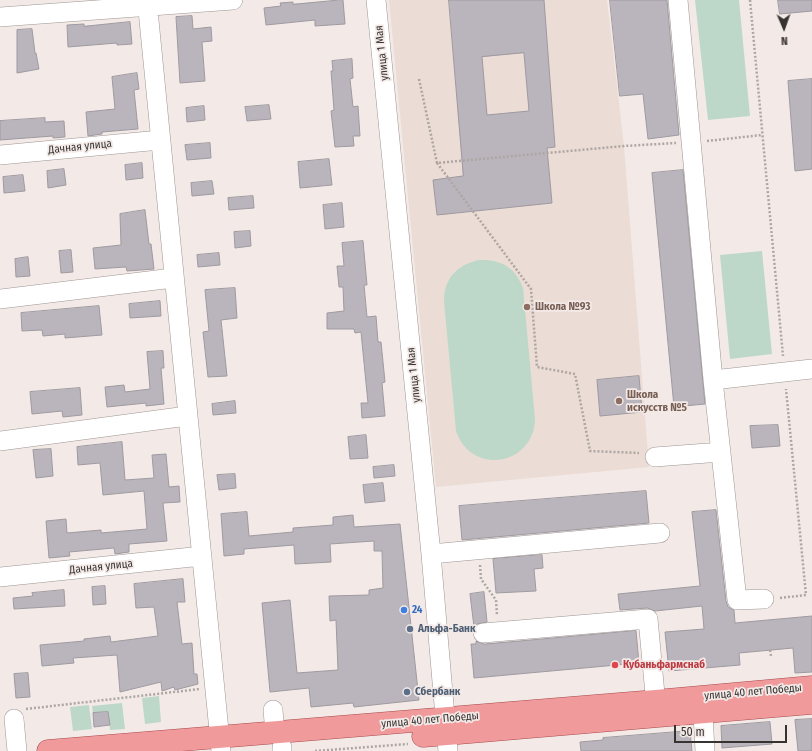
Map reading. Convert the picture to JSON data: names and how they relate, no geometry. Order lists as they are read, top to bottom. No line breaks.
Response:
{"streets":{"main road":["улица 40 лет Победы"],"street":["улица 1 Мая","Дачная улица"]},"crossings":[["улица 1 Мая","улица 40 лет Победы"]],"places":["Школа №93","Школа искусств №5","24","Альфа-Банк","Кубаньфармснаб","Сбербанк"],"scale_bar":"50 m","north":"bottom"}
